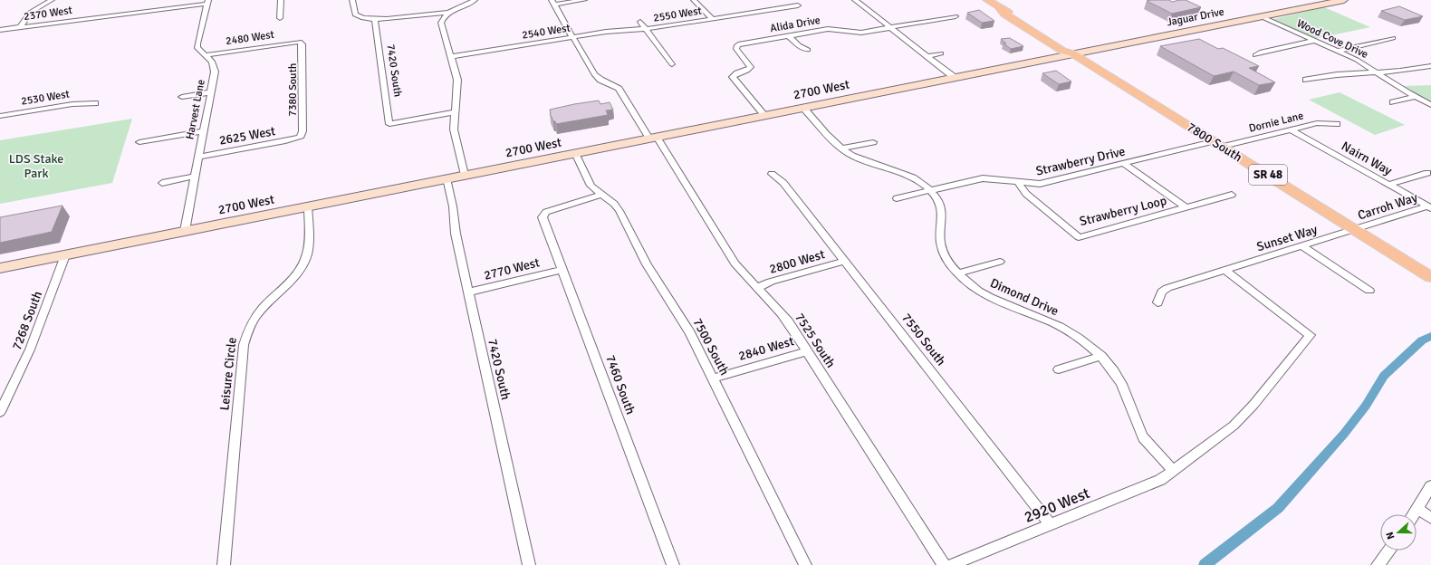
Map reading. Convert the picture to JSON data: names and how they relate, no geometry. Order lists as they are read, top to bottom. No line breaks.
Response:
{"streets":{"main road":["Jaguar Drive","2700 West","7800 South","SR 48"],"street":["2370 West","2550 West","Alida Drive","2540 West","2480 West","Wood Cove Drive","7420 South","7380 South","2530 West","Harvest Lane","Dornie Lane","2625 West","Nairn Way","Strawberry Drive","Carroh Way","Strawberry Loop","Sunset Way","2800 West","2770 West","Dimond Drive","7268 South","7550 South","7525 South","7500 South","2840 West","Leisure Circle","7460 South","2920 West"]},"crossings":[["2370 West","Harvest Lane"],["2550 West","2540 West"],["Jaguar Drive","Wood Cove Drive"],["Jaguar Drive","2700 West"],["Jaguar Drive","7800 South"],["Alida Drive","2700 West"],["2540 West","7525 South"],["2480 West","7380 South"],["2480 West","Harvest Lane"],["7420 South","2700 West"],["7420 South","2770 West"],["7380 South","2625 West"],["2700 West","Harvest Lane"],["2700 West","7800 South"],["2700 West","Dimond Drive"],["2700 West","7268 South"],["2700 West","7525 South"],["2700 West","7500 South"],["2700 West","Leisure Circle"],["Harvest Lane","2625 West"],["Dornie Lane","7800 South"],["Dornie Lane","Nairn Way"],["Dornie Lane","Strawberry Drive"],["7800 South","Strawberry Drive"],["7800 South","Carroh Way"],["7800 South","Sunset Way"],["Nairn Way","Carroh Way"],["Strawberry Drive","Strawberry Loop"],["Strawberry Drive","Dimond Drive"],["Carroh Way","Sunset Way"],["Sunset Way","2920 West"],["2800 West","7550 South"],["2800 West","7525 South"],["2770 West","7460 South"],["Dimond Drive","2920 West"],["7550 South","2920 West"],["7525 South","2840 West"],["7500 South","2840 West"],["7500 South","7460 South"]],"parks":["LDS Stake Park"],"north":"left"}
